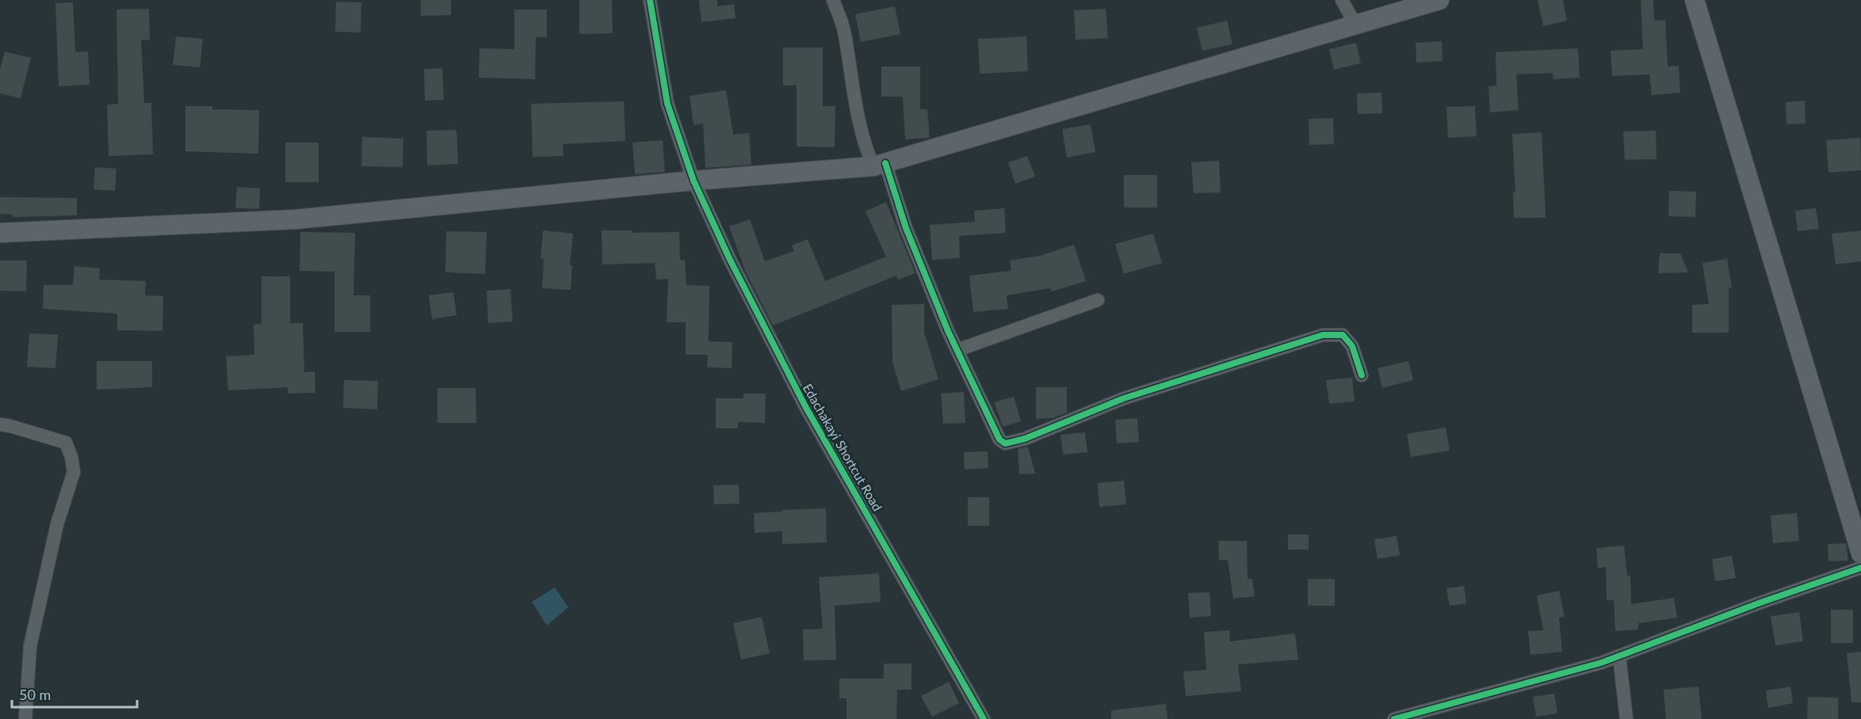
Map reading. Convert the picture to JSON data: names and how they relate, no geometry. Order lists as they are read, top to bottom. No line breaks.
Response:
{"streets":{"street":["Edachakayi Shortcut Road"]},"scale_bar":"50 m"}
